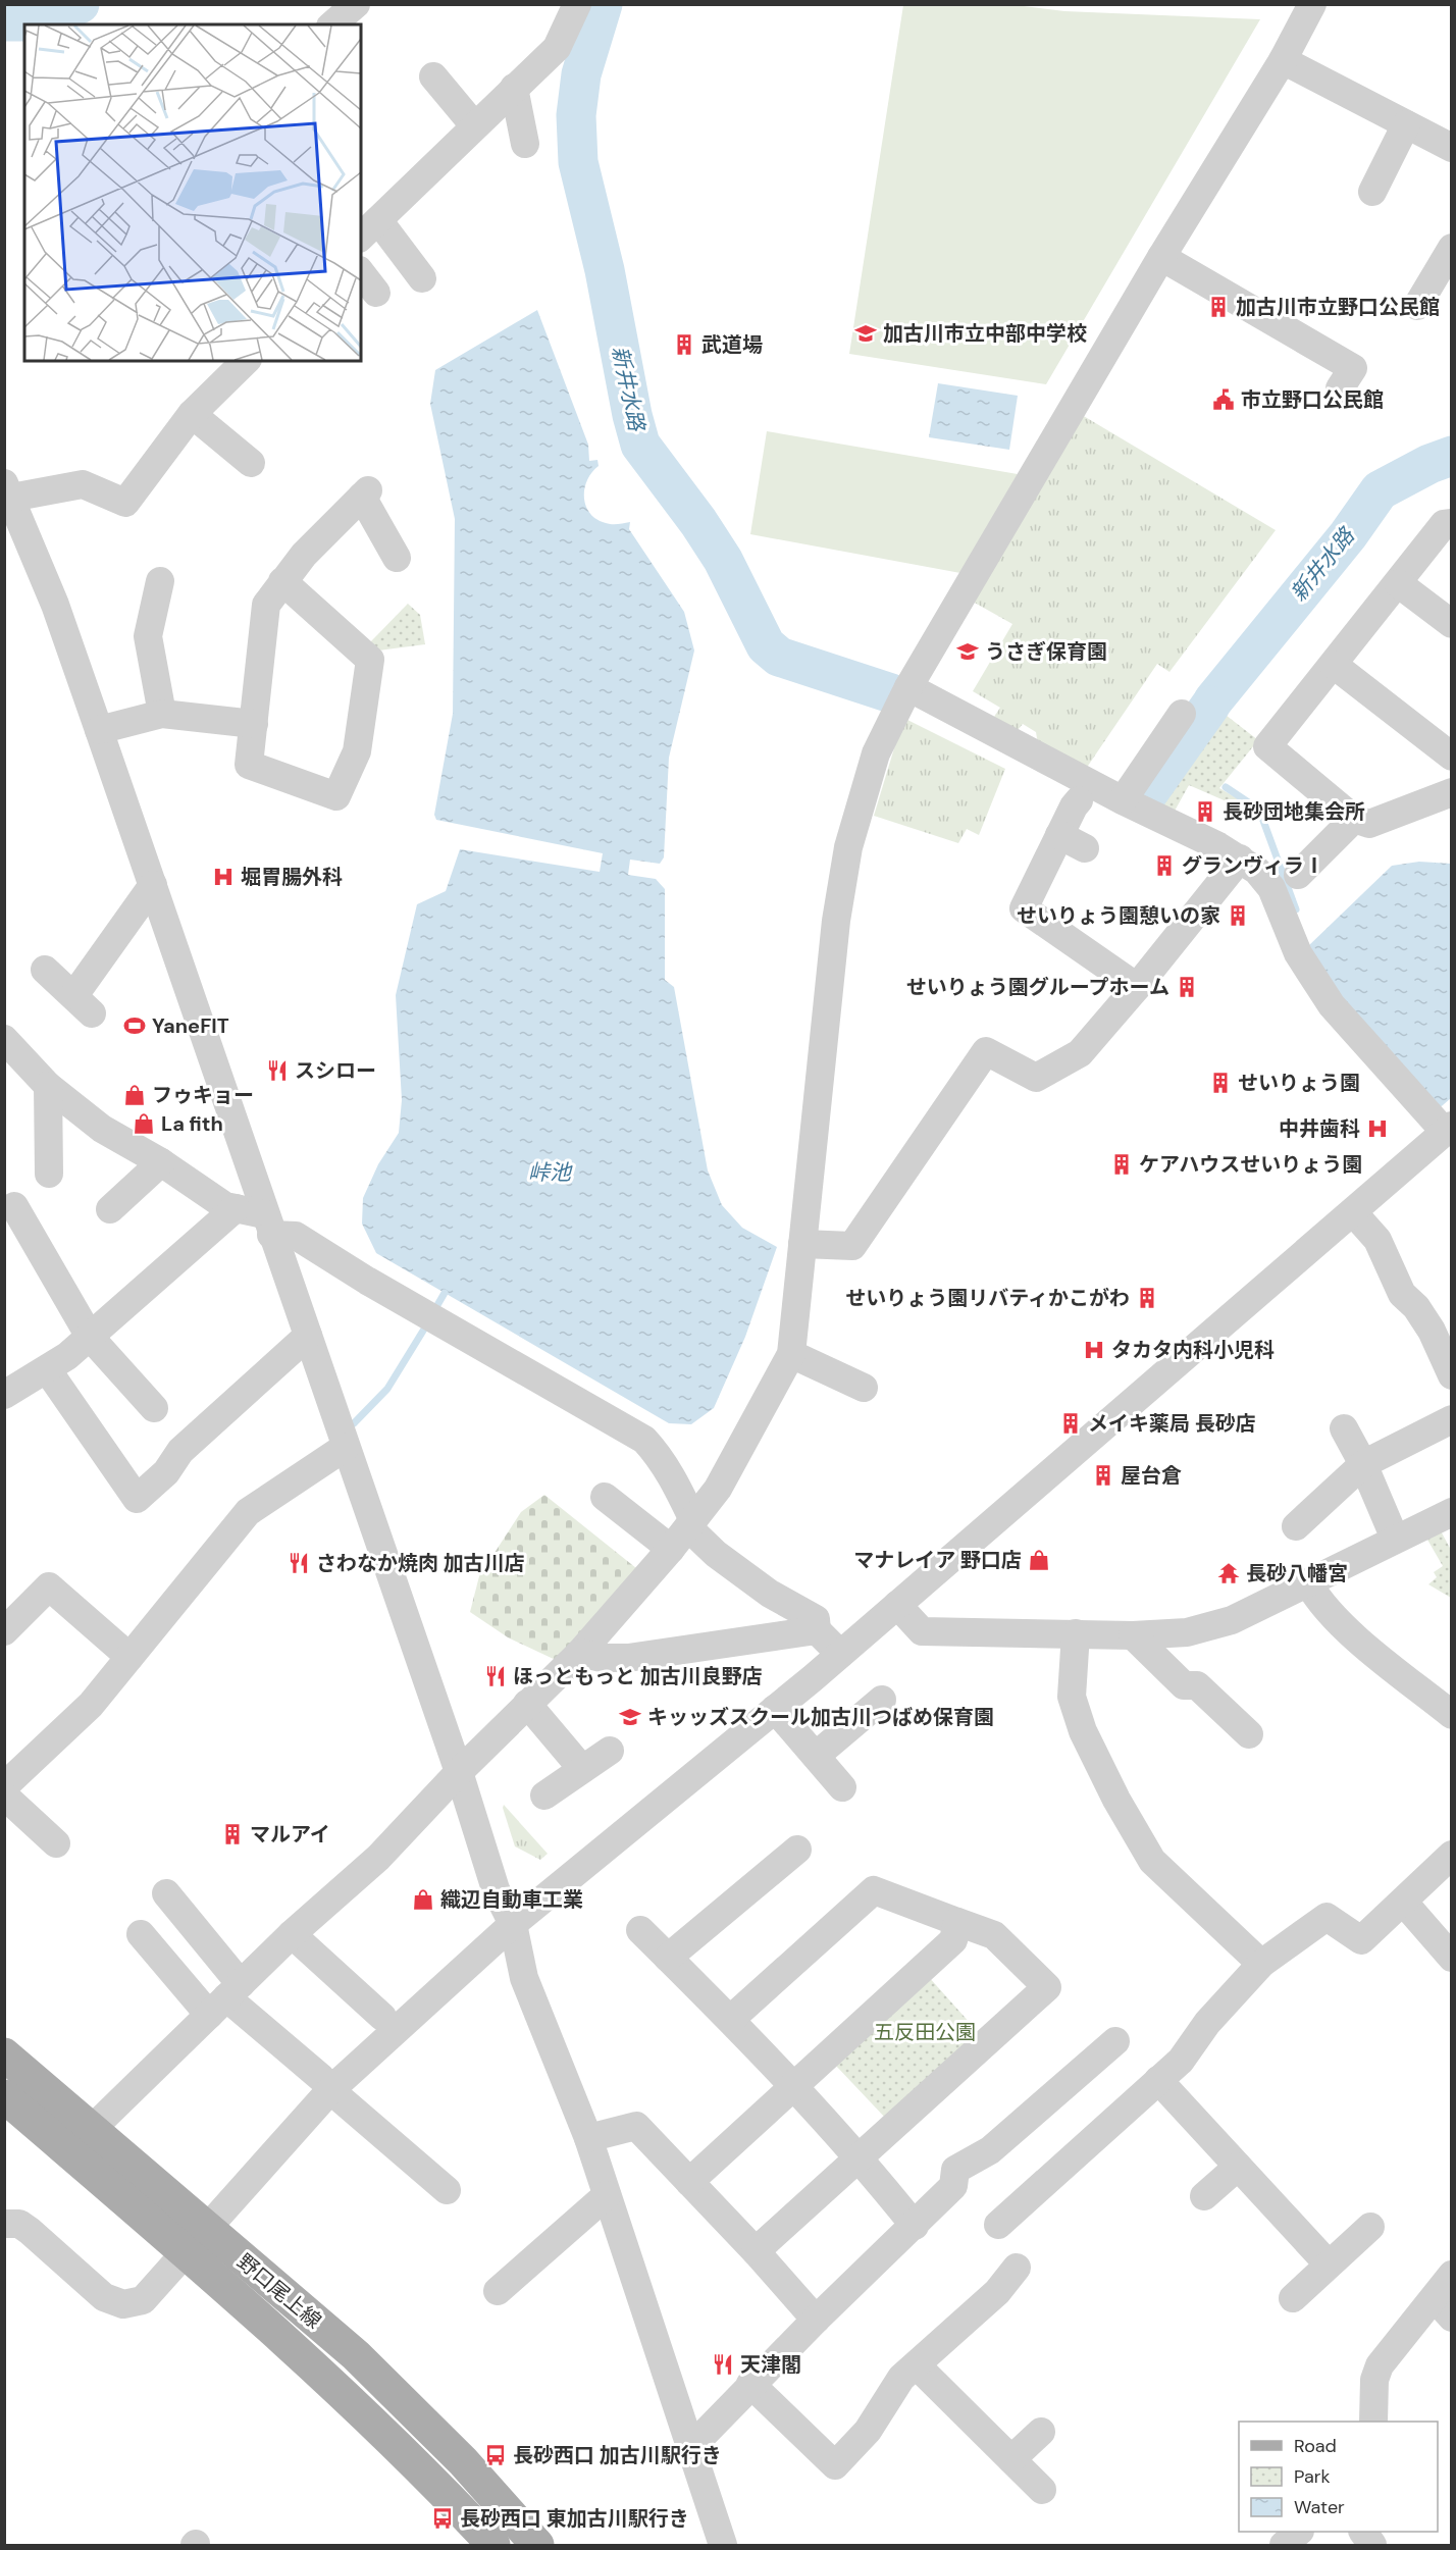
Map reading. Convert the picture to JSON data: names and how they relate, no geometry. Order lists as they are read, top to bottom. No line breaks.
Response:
{"streets":{"main road":["野口尾上線"]},"water":["新井水路","峠池"],"parks":["五反田公園"],"places":{"building":["加古川市立野口公民館","武道場","長砂団地集会所","グランヴィラⅠ","せいりょう園憩いの家","せいりょう園グループホーム","せいりょう園","ケアハウスせいりょう園","せいりょう園リバティかこがわ","メイキ薬局 長砂店","屋台倉","マルアイ"],"school or university":["加古川市立中部中学校","うさぎ保育園","キッッズスクール加古川つばめ保育園"],"public building":["市立野口公民館"],"hospital":["堀胃腸外科","中井歯科","タカタ内科小児科"],"sports":["YaneFIT"],"restaurant":["スシロー","さわなか焼肉 加古川店","ほっともっと 加古川良野店","天津閣"],"shop":["フゥキョー","La fith","マナレイア 野口店","織辺自動車工業"],"temple":["長砂八幡宮"],"bus stop":["長砂西口 加古川駅行き","長砂西口 東加古川駅行き"]},"legend":["Road","Park","Water"]}
